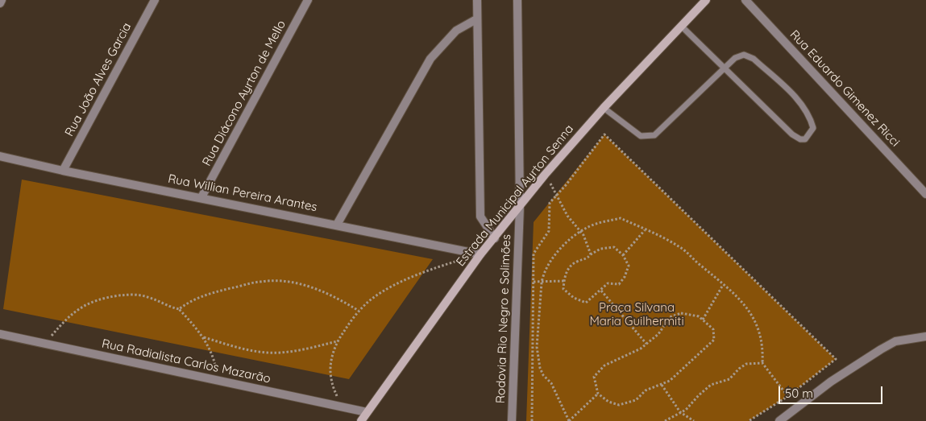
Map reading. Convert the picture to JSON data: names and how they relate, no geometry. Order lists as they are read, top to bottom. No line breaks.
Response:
{"streets":{"main road":["Estrada Municipal Ayrton Senna"],"street":["Rua João Alves Garcia","Rua Eduardo Gimenez Ricci","Rua Diácono Ayrton de Mello","Rua Willian Pereira Arantes","Rodovia Rio Negro e Solimões","Rua Radialista Carlos Mazarão"]},"crossings":[["Rua João Alves Garcia","Rua Willian Pereira Arantes"],["Rua Diácono Ayrton de Mello","Rua Willian Pereira Arantes"],["Rua Willian Pereira Arantes","Estrada Municipal Ayrton Senna"],["Estrada Municipal Ayrton Senna","Rodovia Rio Negro e Solimões"],["Estrada Municipal Ayrton Senna","Rua Radialista Carlos Mazarão"]],"parks":["Praça Silvana Maria Guilhermiti"],"scale_bar":"50 m"}
